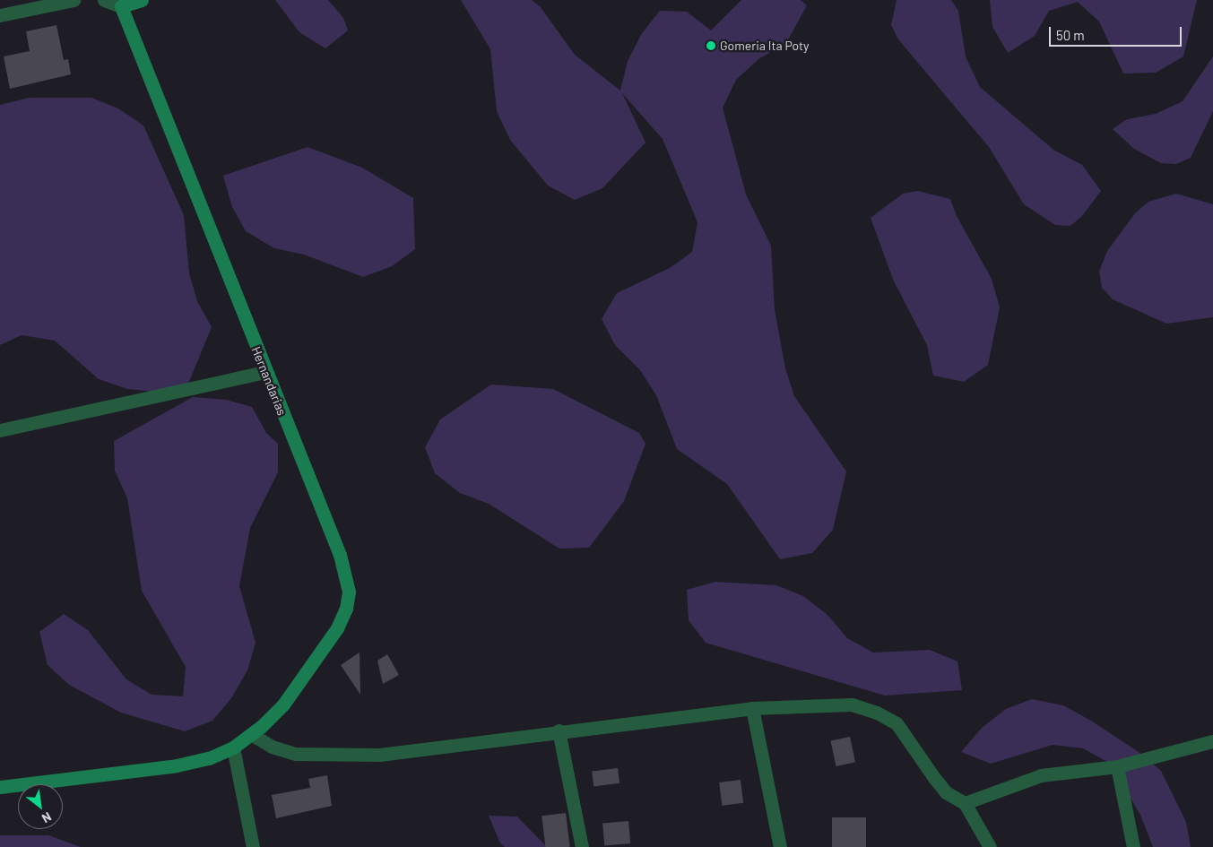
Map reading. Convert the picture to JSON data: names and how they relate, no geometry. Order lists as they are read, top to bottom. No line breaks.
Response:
{"streets":{"street":["Hernandarias"]},"places":["Gomeria Ita Poty"],"scale_bar":"50 m","north":"bottom right"}
